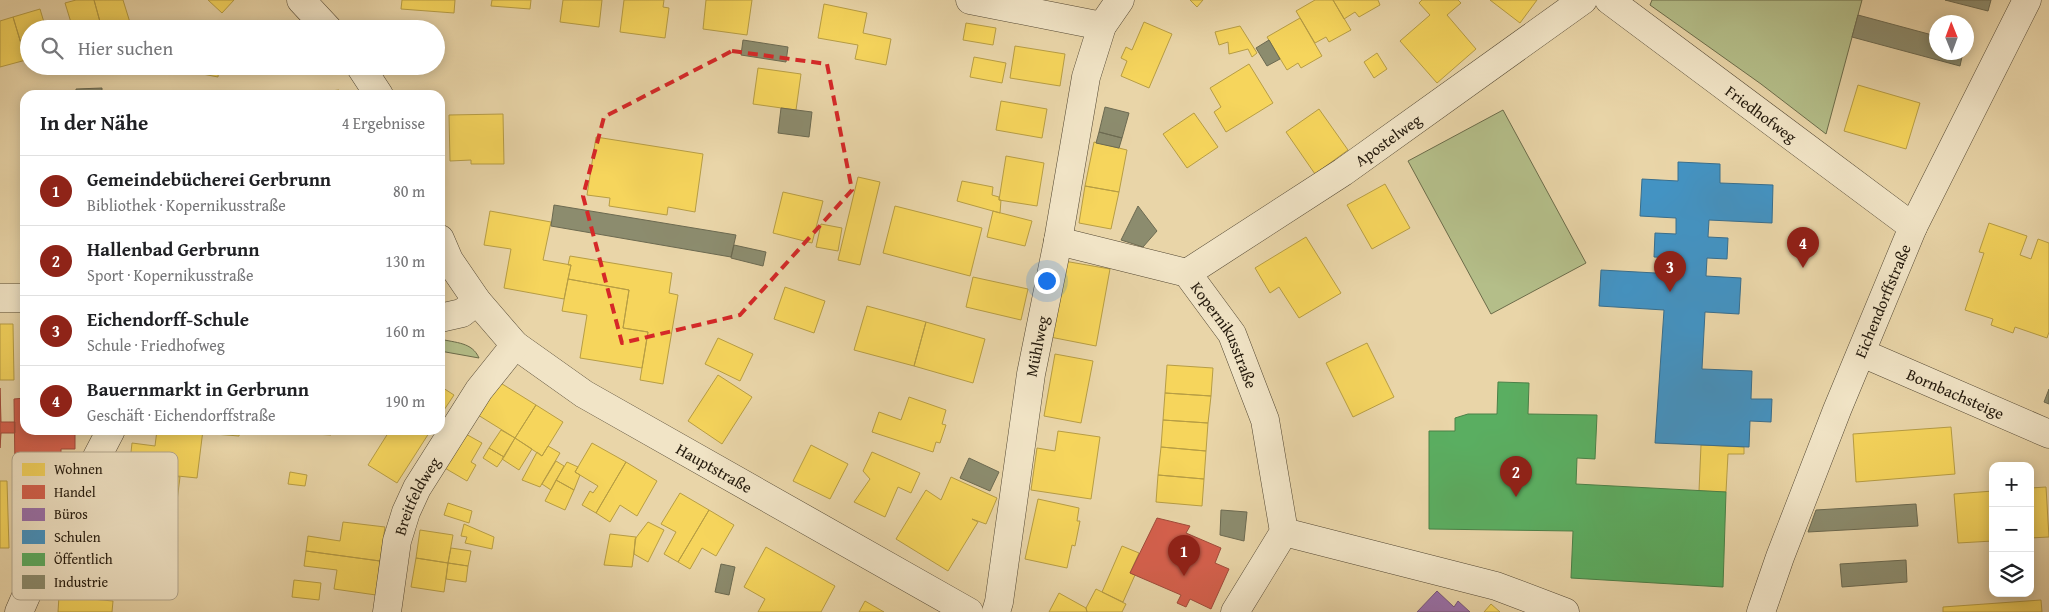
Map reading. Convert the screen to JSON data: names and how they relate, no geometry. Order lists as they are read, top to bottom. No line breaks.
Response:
{"streets":{"street":["Friedhofweg","Apostelweg","Eichendorffstraße","Kopernikusstraße","Mühlweg","Bornbachsteige","Hauptstraße","Breitfeldweg"]},"crossings":[["Friedhofweg","Eichendorffstraße"],["Apostelweg","Kopernikusstraße"],["Eichendorffstraße","Bornbachsteige"],["Kopernikusstraße","Mühlweg"],["Hauptstraße","Breitfeldweg"]],"legend":["Wohnen","Handel","Büros","Schulen","Öffentlich","Industrie"],"north":"top","page":{"search":"Hier suchen","heading":["In der Nähe","4 Ergebnisse"],"list":[{"mark":"1","name":"Gemeindebücherei Gerbrunn","note":"Bibliothek · Kopernikusstraße","value":"80 m"},{"mark":"2","name":"Hallenbad Gerbrunn","note":"Sport · Kopernikusstraße","value":"130 m"},{"mark":"3","name":"Eichendorff-Schule","note":"Schule · Friedhofweg","value":"160 m"},{"mark":"4","name":"Bauernmarkt in Gerbrunn","note":"Geschäft · Eichendorffstraße","value":"190 m"}],"pins":["4","3","2","1"],"map_buttons":["+","−"]}}
